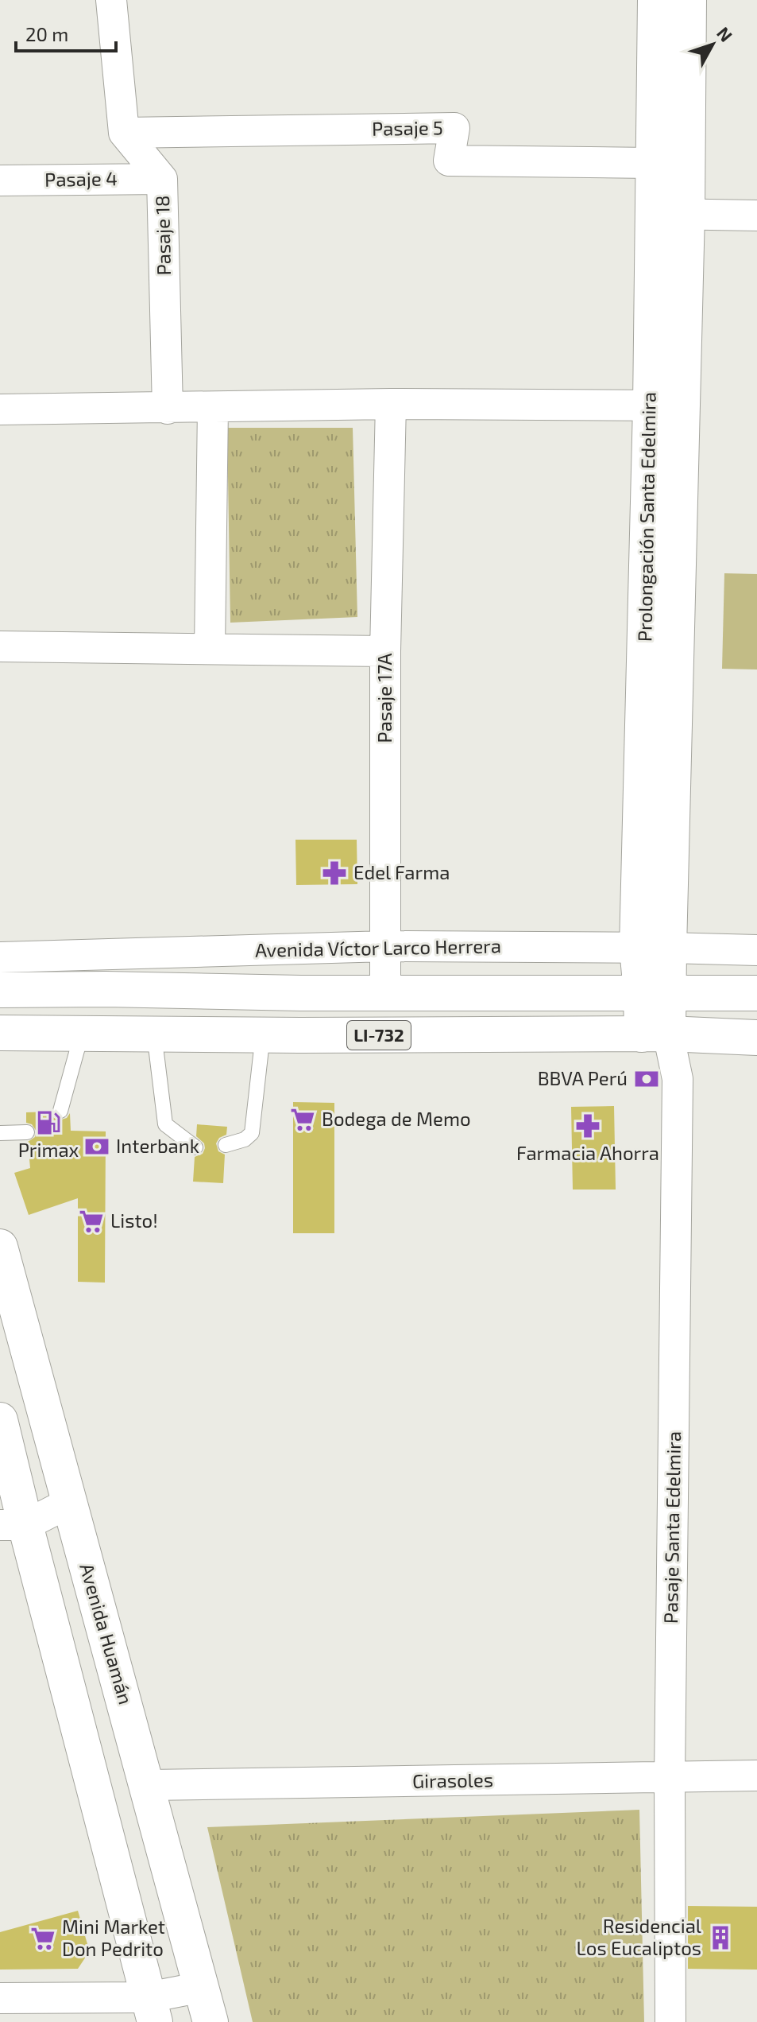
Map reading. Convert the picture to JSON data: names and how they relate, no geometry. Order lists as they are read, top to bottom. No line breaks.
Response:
{"streets":{"main road":["Prolongación Santa Edelmira","LI-732","Avenida Huamán"],"street":["Pasaje 5","Pasaje 4","Pasaje 18","Pasaje 17A","Avenida Víctor Larco Herrera","Pasaje Santa Edelmira","Girasoles"]},"crossings":[["Pasaje 5","Pasaje 18"],["Pasaje 5","Prolongación Santa Edelmira"],["Pasaje 4","Pasaje 18"],["Prolongación Santa Edelmira","Avenida Víctor Larco Herrera"],["Prolongación Santa Edelmira","LI-732"],["Prolongación Santa Edelmira","Pasaje Santa Edelmira"],["Pasaje 17A","Avenida Víctor Larco Herrera"],["Pasaje 17A","LI-732"],["LI-732","Pasaje Santa Edelmira"],["Pasaje Santa Edelmira","Girasoles"],["Avenida Huamán","Girasoles"]],"places":{"pharmacy":["Edel Farma","Farmacia Ahorra"],"bank":["BBVA Perú","Interbank"],"supermarket":["Bodega de Memo","Listo!","Mini Market Don Pedrito"],"fuel station":["Primax"],"building":["Residencial Los Eucaliptos"]},"scale_bar":"20 m","north":"top right"}
